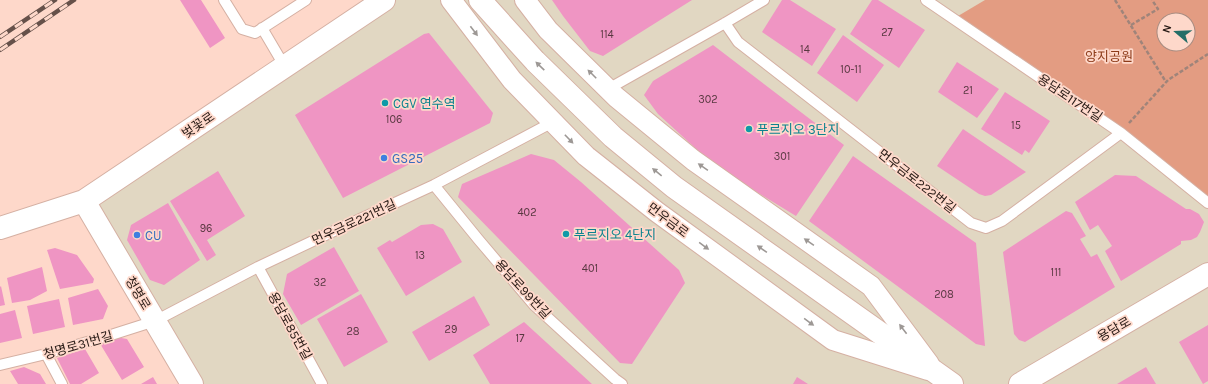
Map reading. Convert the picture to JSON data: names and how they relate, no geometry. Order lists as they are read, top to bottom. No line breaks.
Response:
{"streets":{"street":["벚꽃로","먼우금로","청명로","용담로"],"lane":["용담로117번길","먼우금로222번길","먼우금로221번길","용담로99번길","용담로85번길","청명로31번길"]},"crossings":[["용담로117번길","먼우금로222번길"],["벚꽃로","청명로"],["먼우금로","먼우금로221번길"],["먼우금로221번길","용담로99번길"],["먼우금로221번길","청명로"],["먼우금로221번길","용담로85번길"],["먼우금로221번길","청명로31번길"],["청명로","청명로31번길"]],"parks":["양지공원"],"places":["CGV 연수역","푸르지오 3단지","GS25","푸르지오 4단지","CU"],"house_numbers":["27","114","14","10-11","21","302","106","15","301","402","96","13","401","111","32","208","29","28","17"],"north":"left"}
